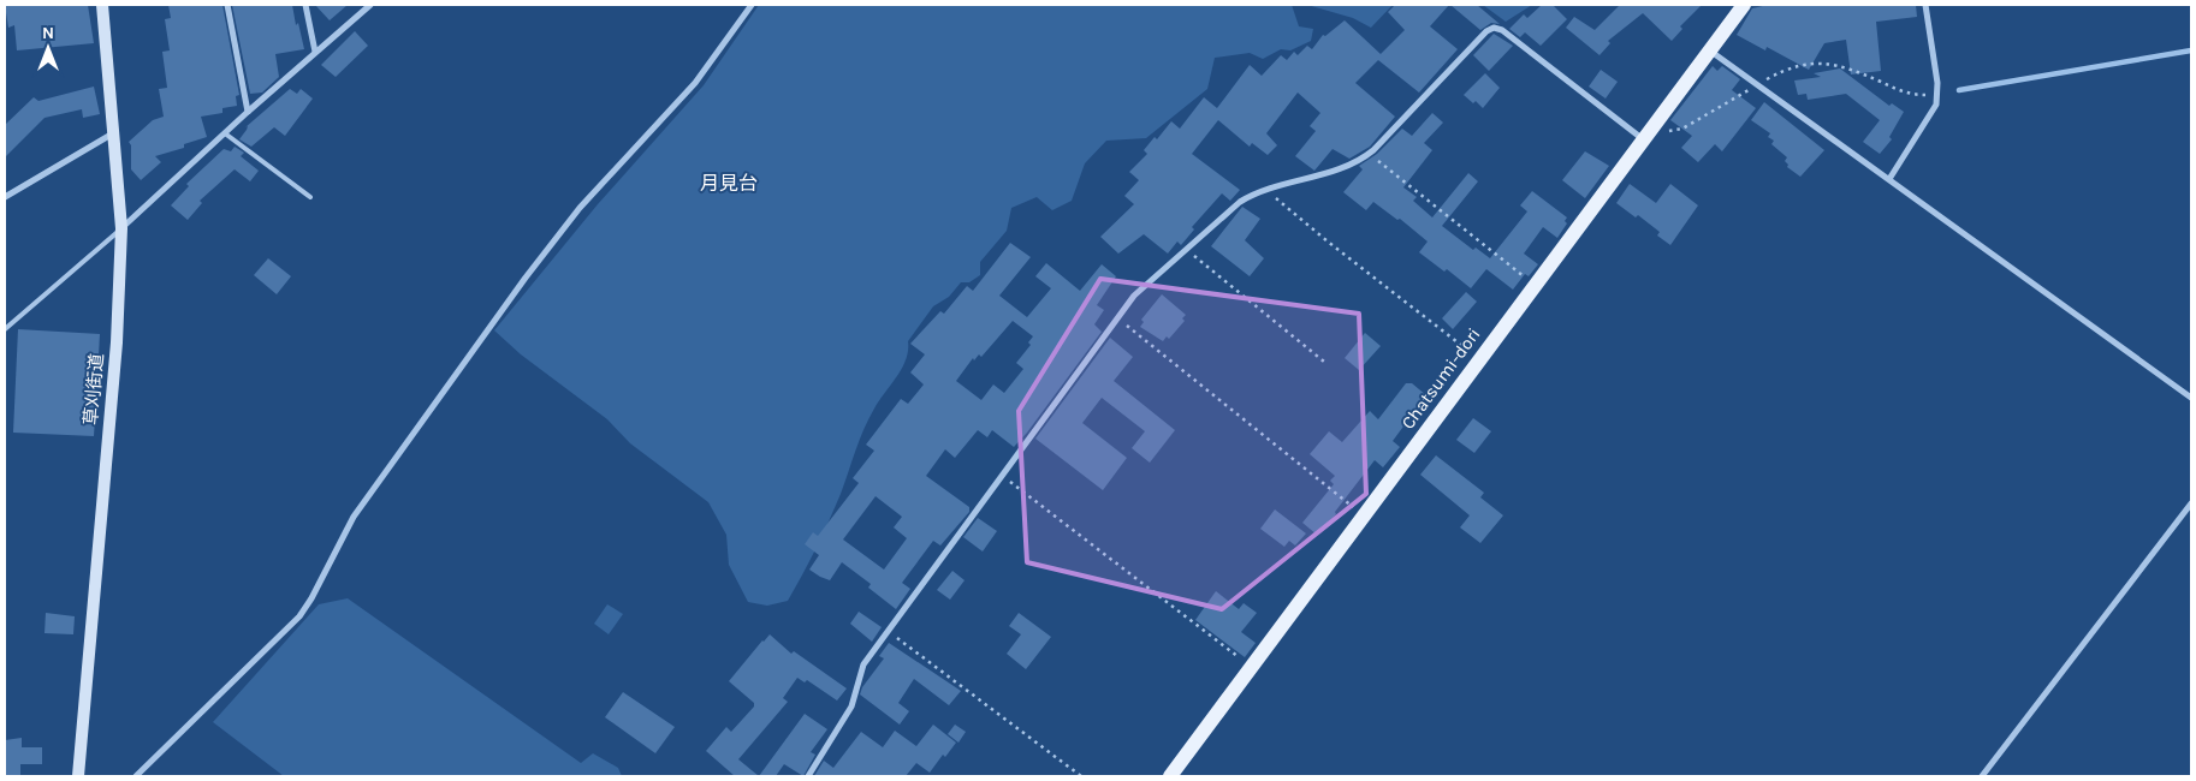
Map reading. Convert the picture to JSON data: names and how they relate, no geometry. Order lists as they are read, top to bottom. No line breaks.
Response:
{"streets":{"main road":["Chatsumi-dori"],"street":["草刈街道"]},"districts":["月見台"],"north":"top"}
